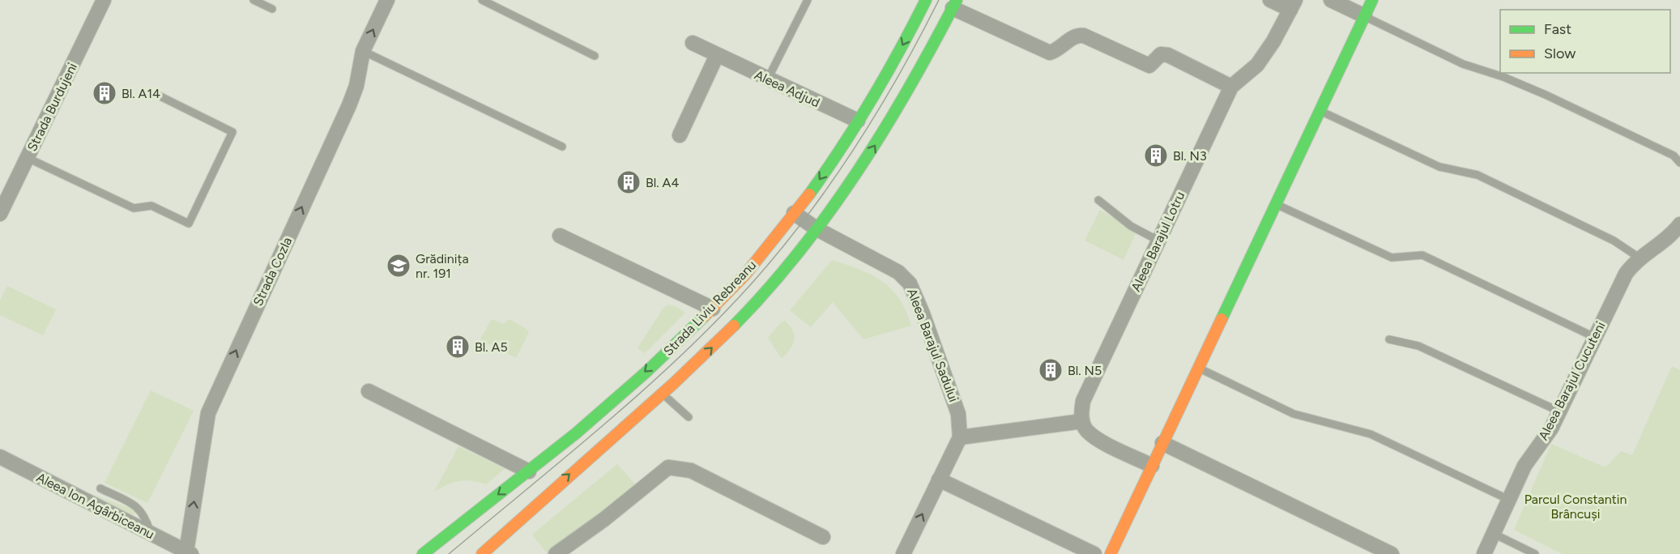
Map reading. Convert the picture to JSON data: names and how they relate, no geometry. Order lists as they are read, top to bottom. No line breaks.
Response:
{"streets":{"street":["Aleea Adjud","Strada Burdujeni","Aleea Barajul Lotru","Strada Cozla","Strada Liviu Rebreanu","Aleea Barajul Sadului","Aleea Barajul Cucuteni","Aleea Ion Agârbiceanu"]},"crossings":[["Aleea Adjud","Strada Liviu Rebreanu"],["Strada Cozla","Aleea Ion Agârbiceanu"],["Strada Liviu Rebreanu","Aleea Barajul Sadului"]],"one_way":["Strada Cozla"],"parks":["Parcul Constantin Brâncuși"],"places":{"building":["Bl. A14","Bl. N3","Bl. A4","Bl. A5","Bl. N5"],"school or university":["Grădinița nr. 191"]},"legend":["Fast","Slow"]}
